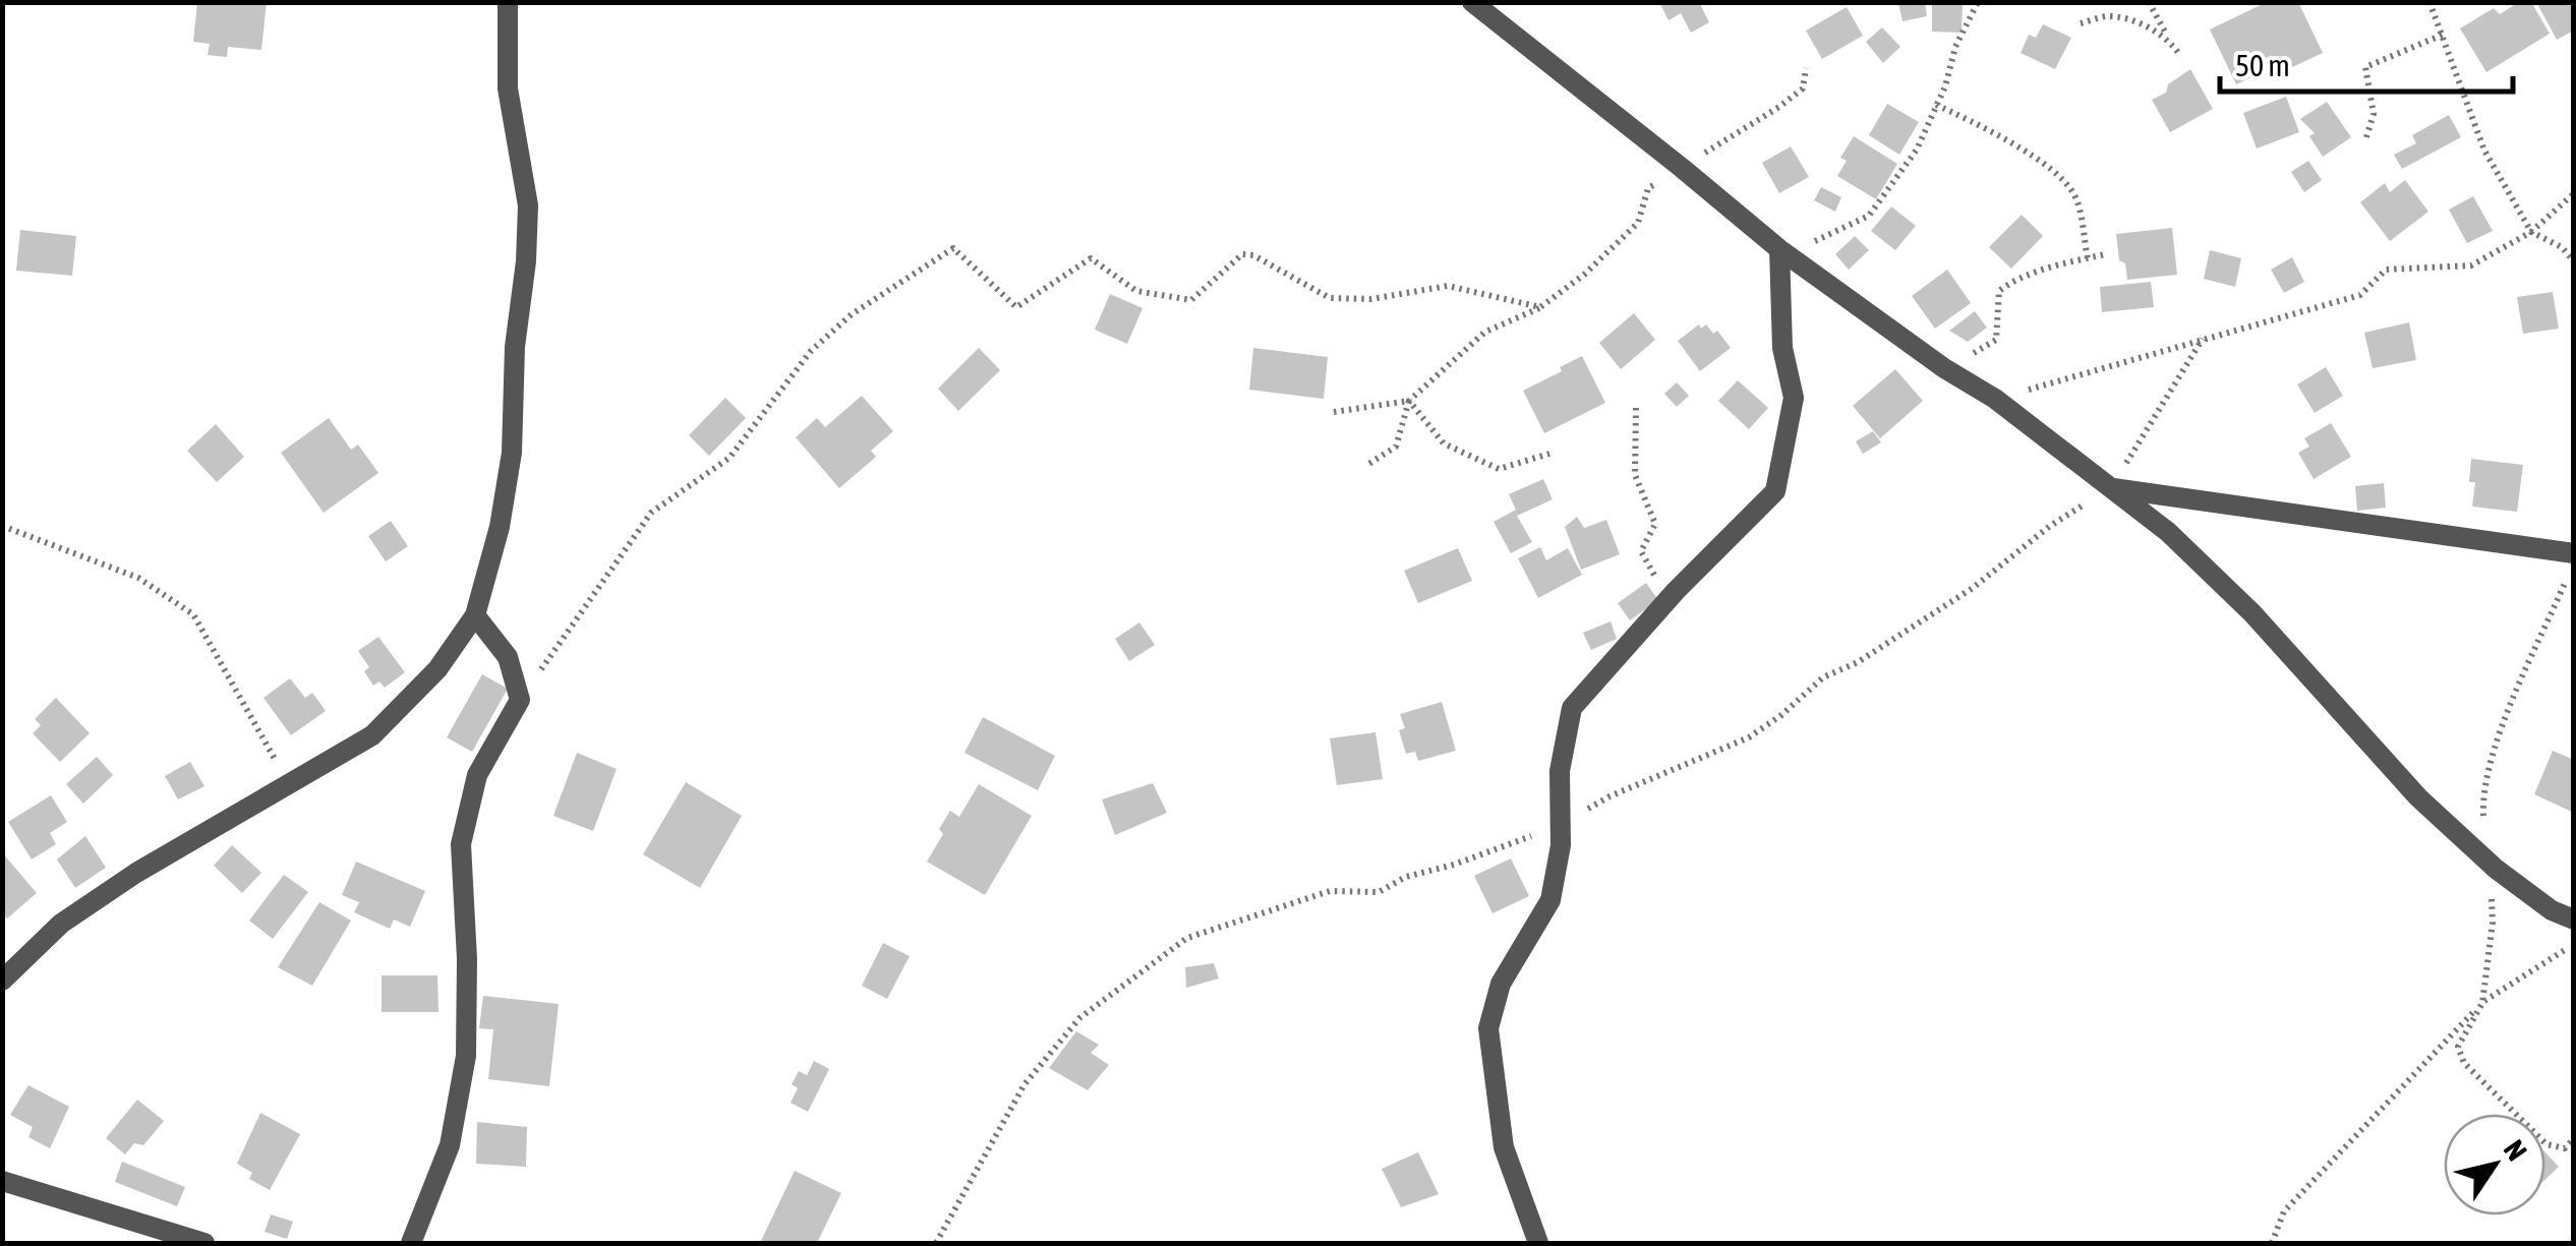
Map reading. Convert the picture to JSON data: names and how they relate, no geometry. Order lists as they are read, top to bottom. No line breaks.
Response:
{"scale_bar":"50 m","north":"top right"}
